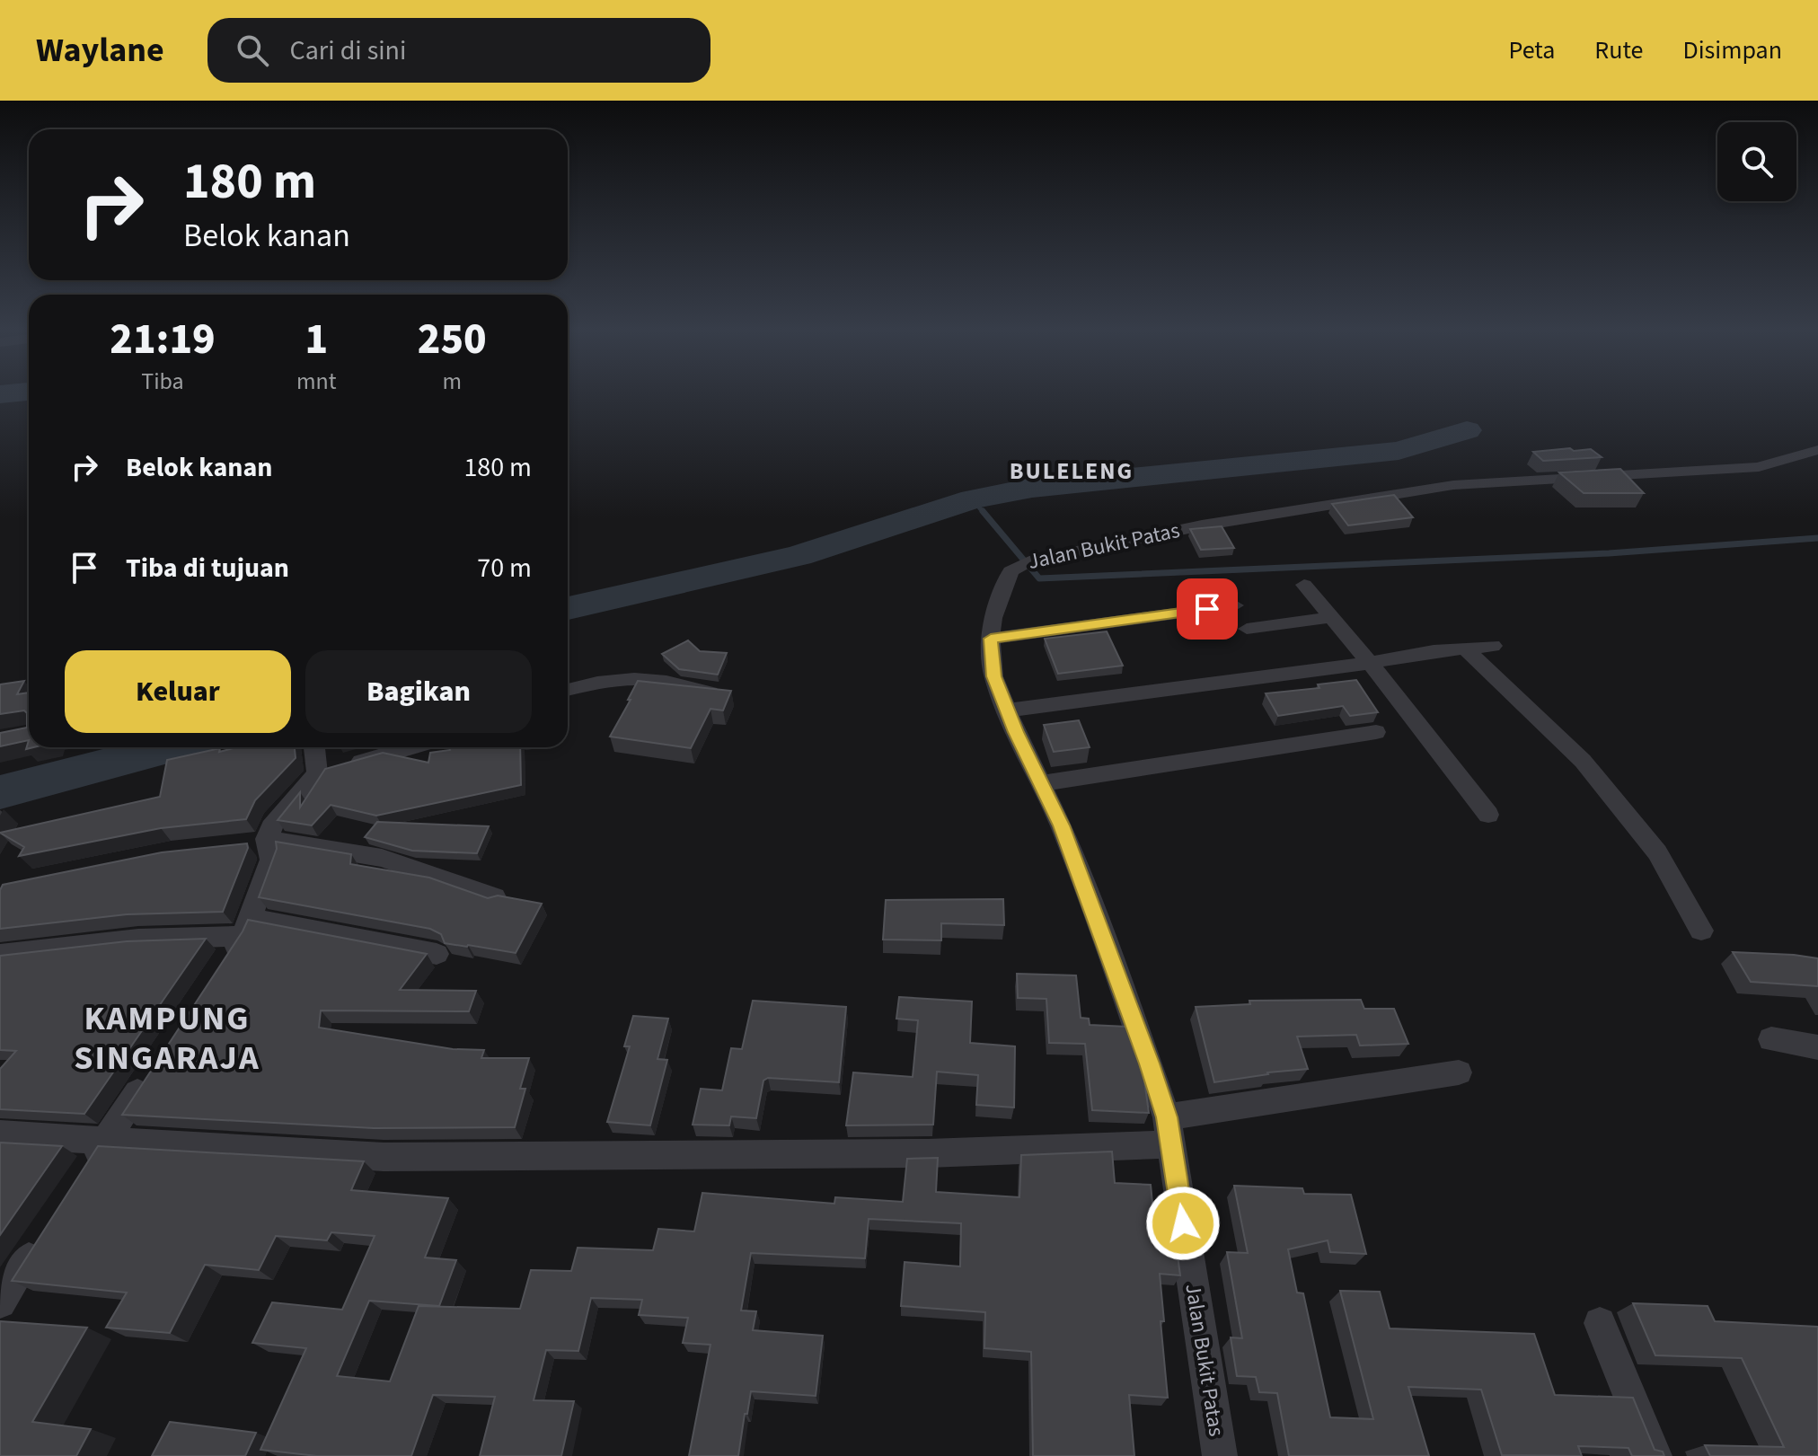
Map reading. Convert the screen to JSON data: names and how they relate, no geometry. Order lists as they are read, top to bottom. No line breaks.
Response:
{"streets":{"street":["Jalan Bukit Patas"]},"districts":["BULELENG","KAMPUNG SINGARAJA"],"page":{"header":"Waylane","search":"Cari di sini","nav":["Peta","Rute","Disimpan"],"turn":["180 m","Belok kanan"],"eta":["21:19","Tiba","1","mnt","250","m"],"list":[{"name":"Belok kanan","value":"180 m"},{"name":"Tiba di tujuan","value":"70 m"}],"buttons":["Keluar","Bagikan"]}}
